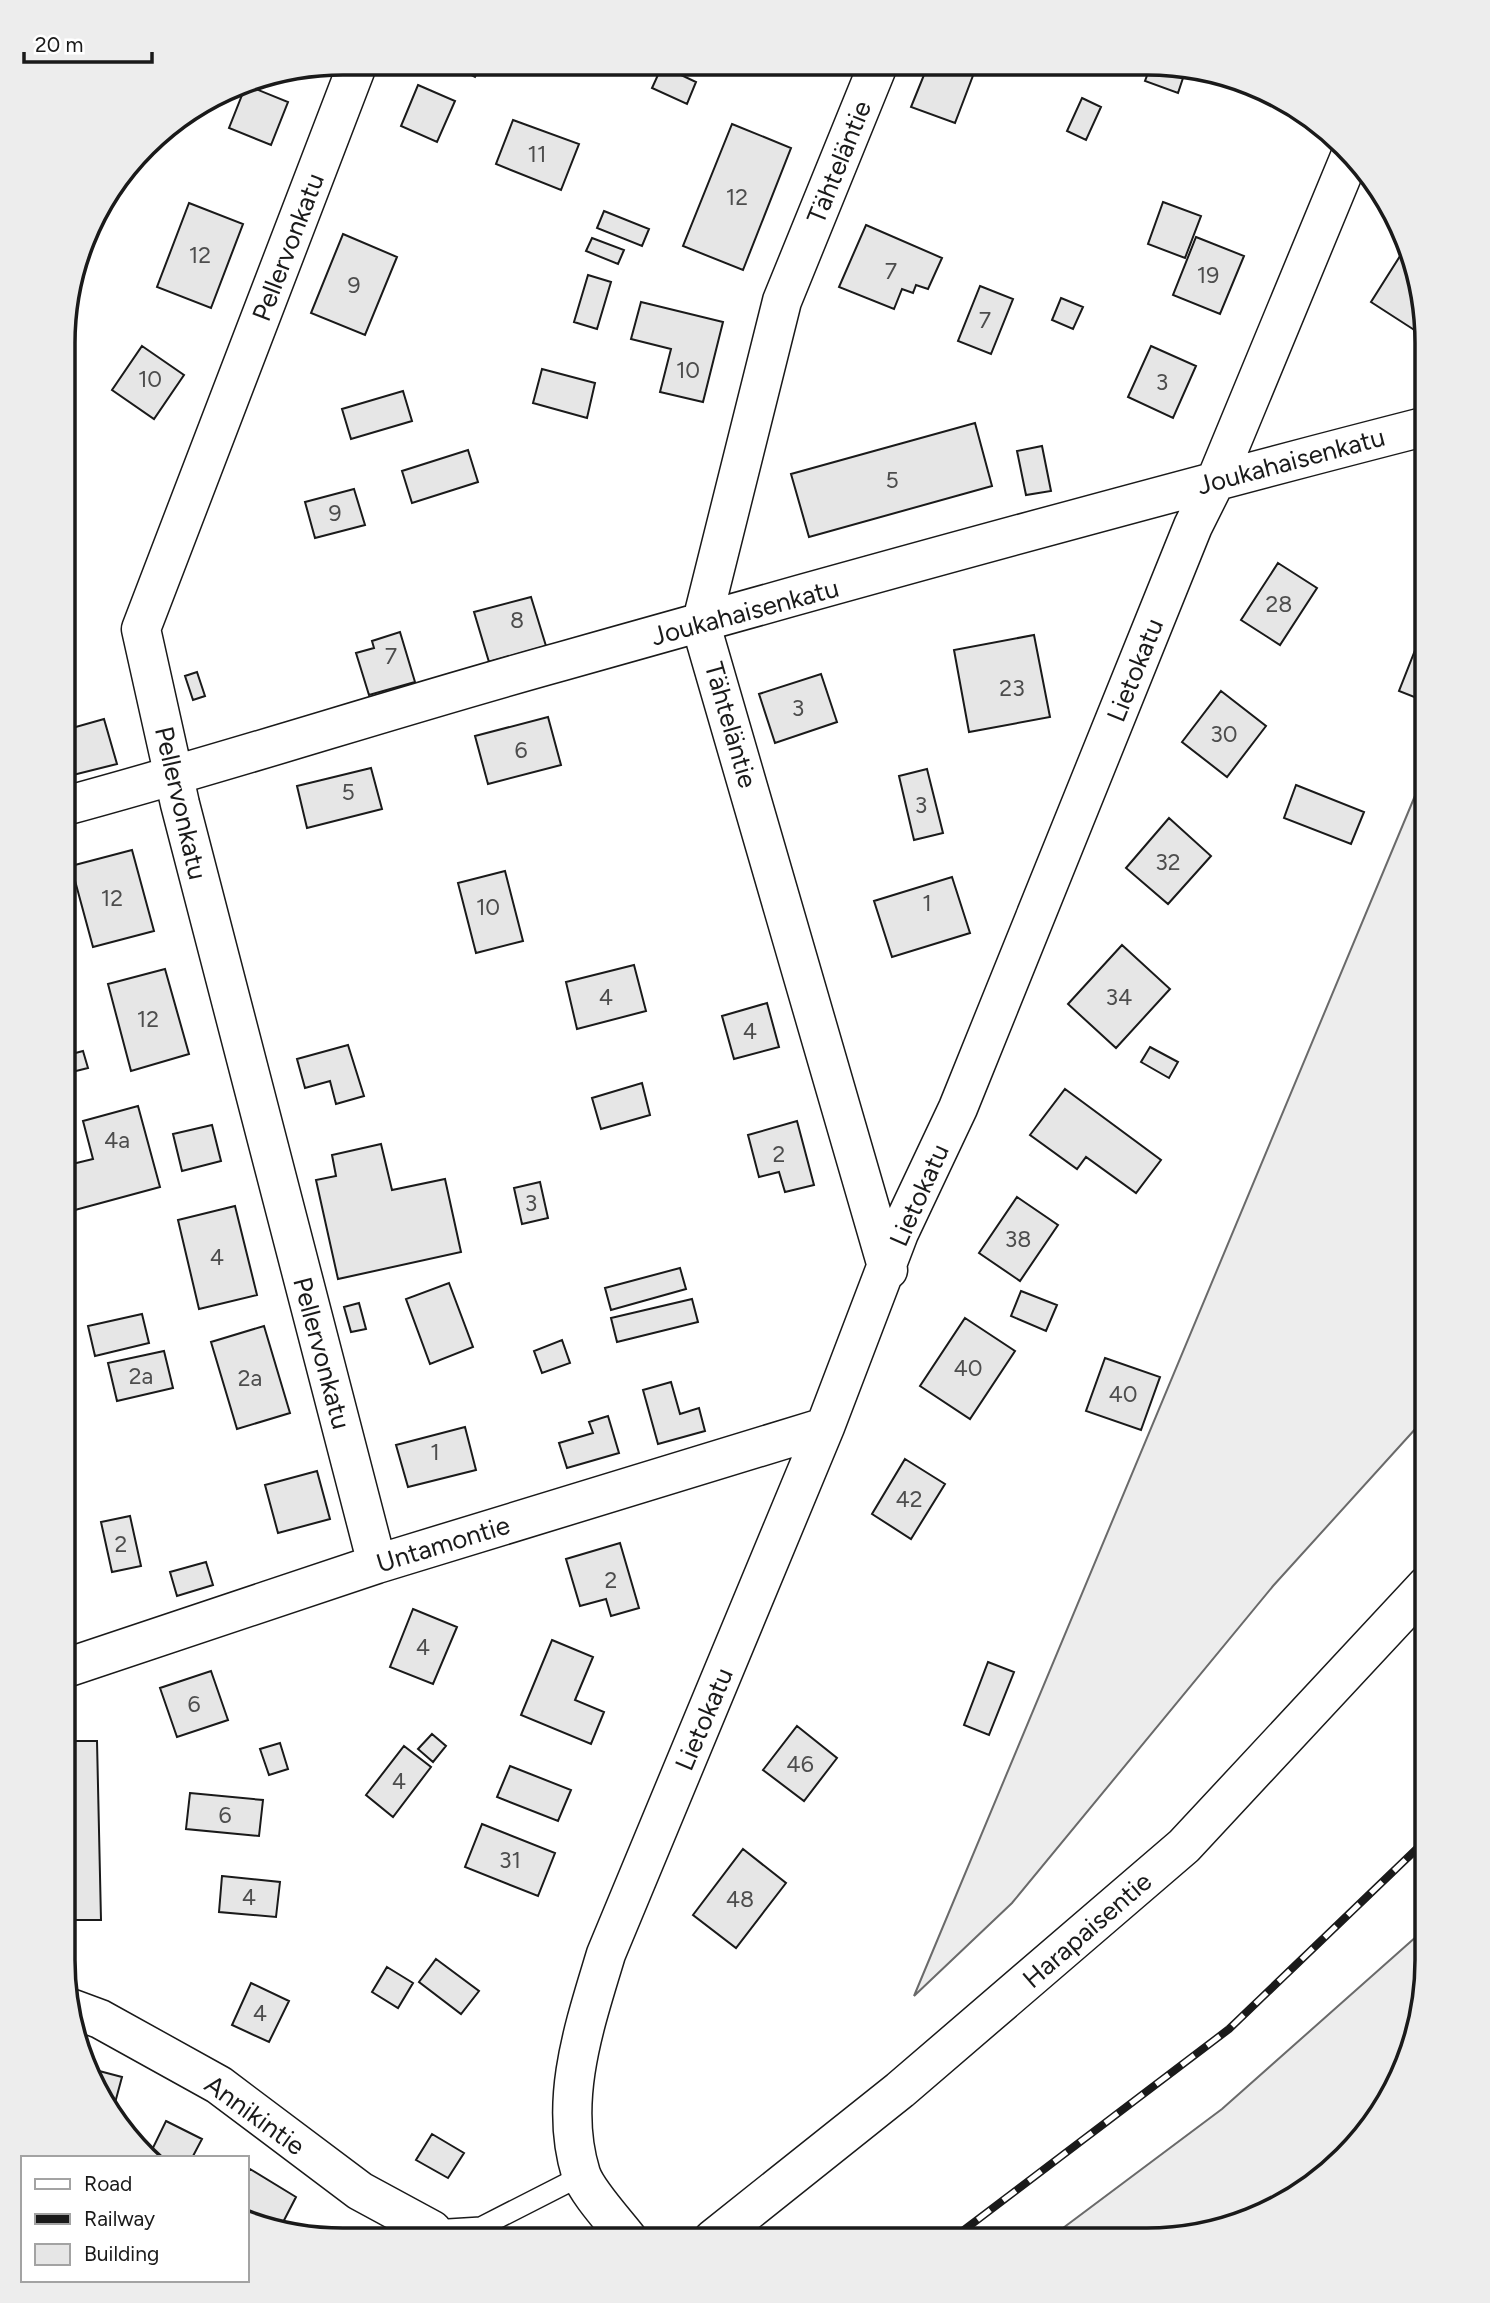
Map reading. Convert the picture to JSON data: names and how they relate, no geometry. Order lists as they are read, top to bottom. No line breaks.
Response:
{"streets":{"street":["Tähteläntie","Pellervonkatu","Joukahaisenkatu","Lietokatu","Untamontie","Harapaisentie","Annikintie"]},"crossings":[["Tähteläntie","Joukahaisenkatu"],["Tähteläntie","Lietokatu"],["Pellervonkatu","Joukahaisenkatu"],["Pellervonkatu","Untamontie"],["Joukahaisenkatu","Lietokatu"],["Lietokatu","Untamontie"]],"house_numbers":["11","12","12","7","19","9","7","10","10","3","5","9","28","8","7","23","3","30","6","5","3","32","12","1","10","4","34","12","4","4a","2","3","38","4","40","2a","2a","40","1","42","2","2","4","6","46","4","6","31","4","48","4"],"legend":["Road","Railway","Building"],"scale_bar":"20 m"}
